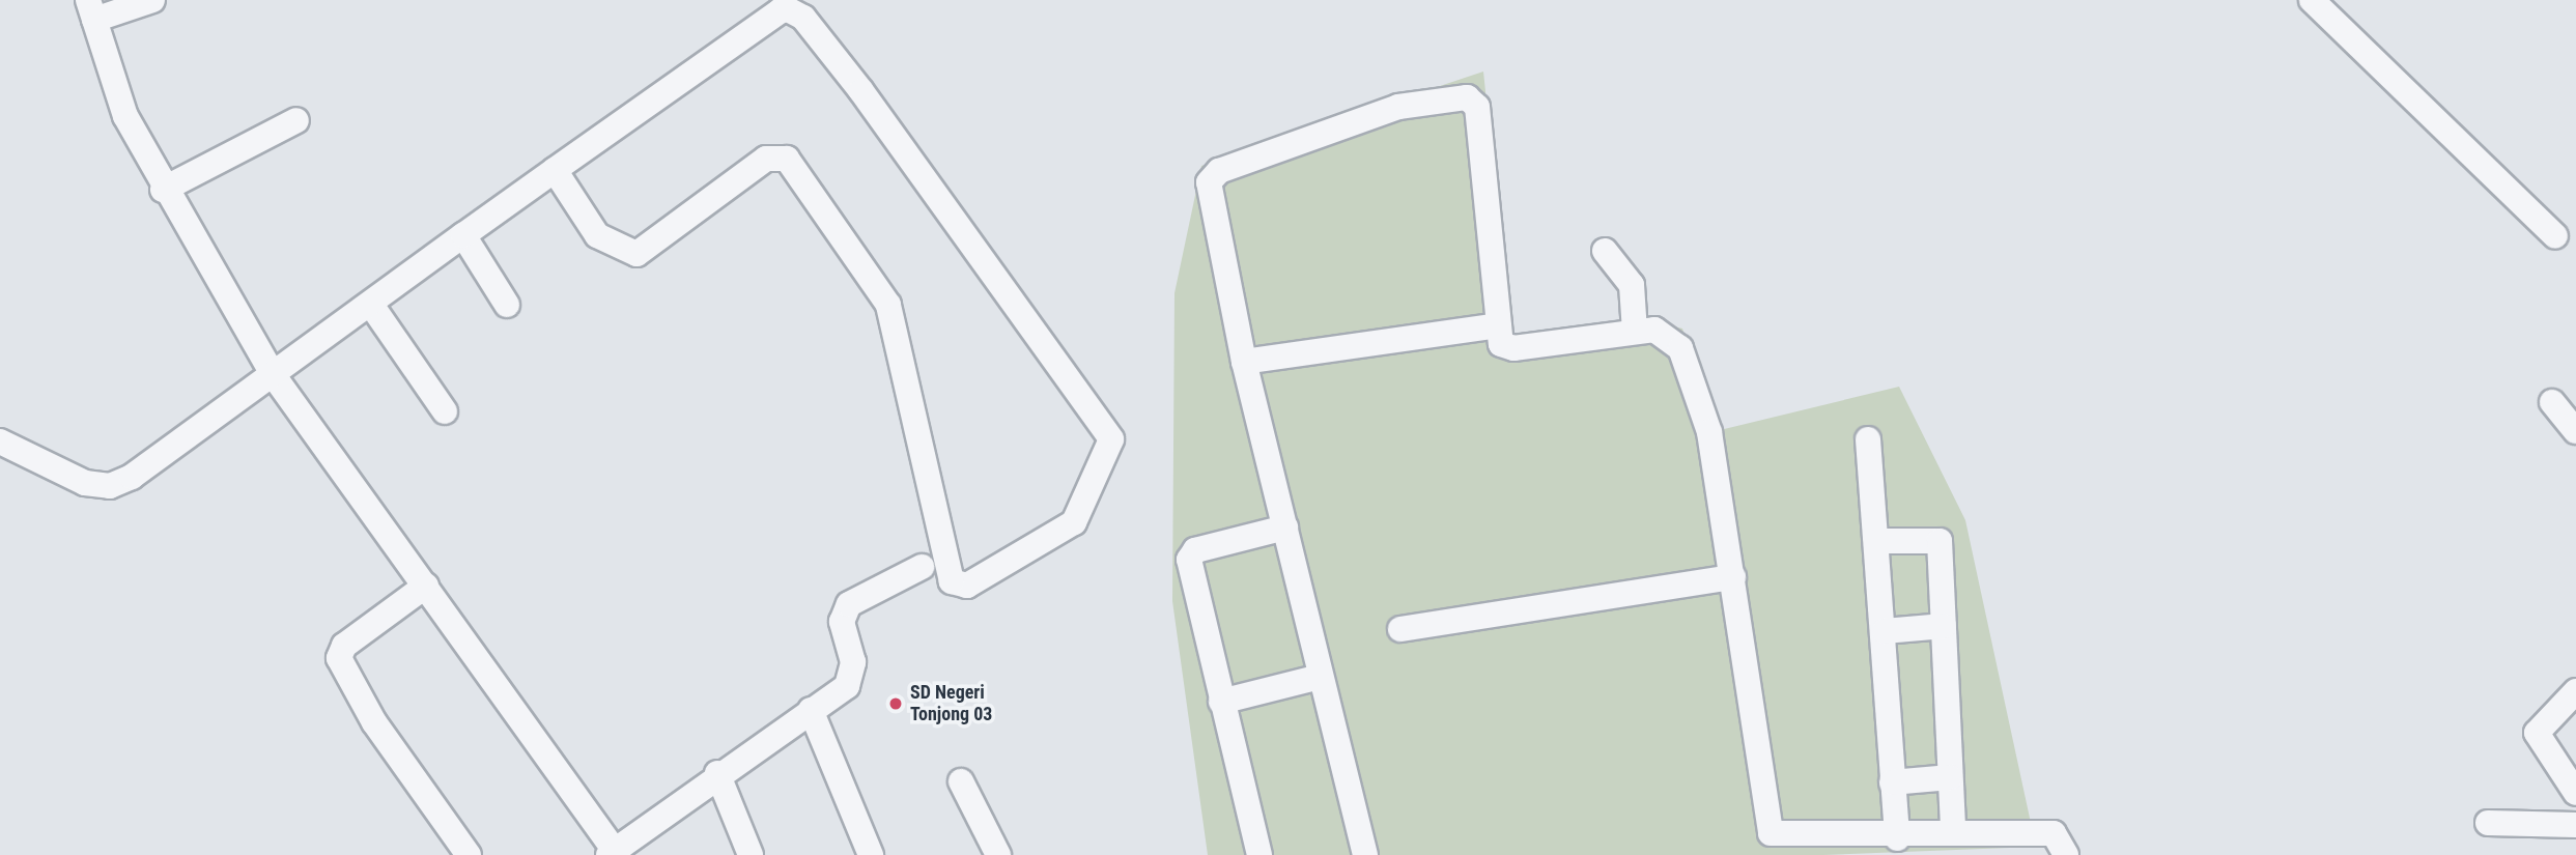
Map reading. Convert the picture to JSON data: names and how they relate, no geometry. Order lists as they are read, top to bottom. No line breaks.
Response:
{"places":["SD Negeri Tonjong 03"]}
